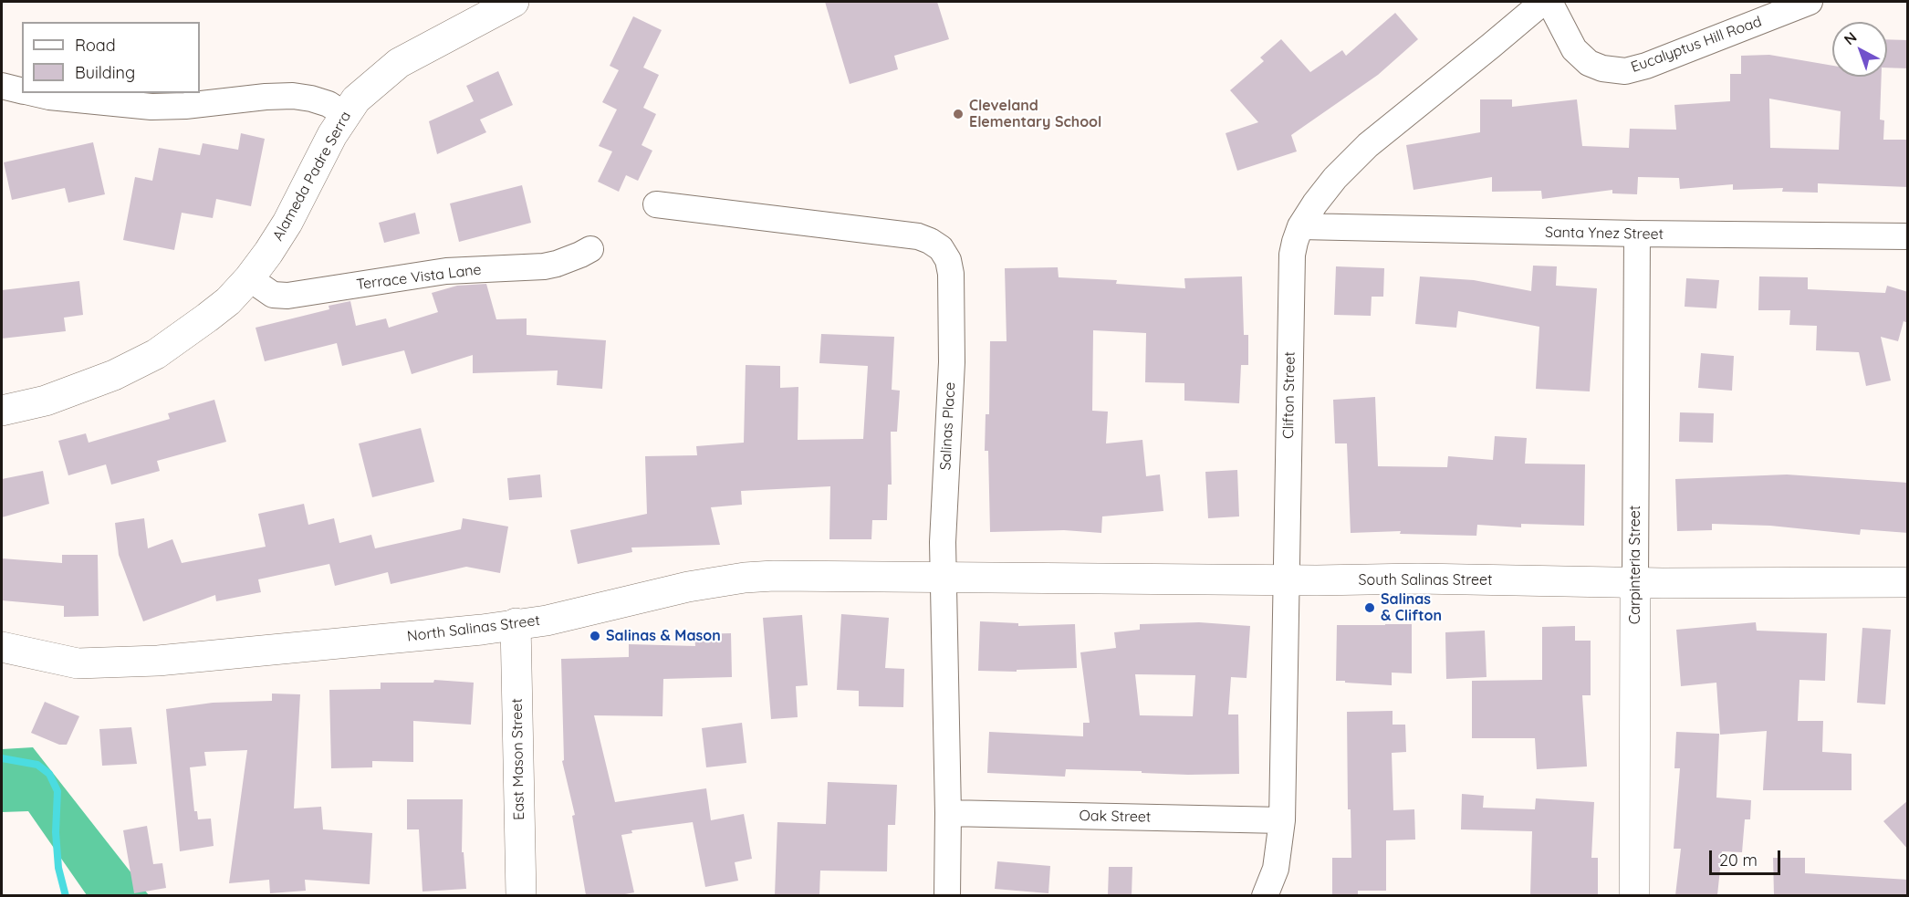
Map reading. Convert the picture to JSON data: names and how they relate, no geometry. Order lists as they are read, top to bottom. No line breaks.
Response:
{"streets":{"main road":["Alameda Padre Serra","Carpinteria Street","South Salinas Street","North Salinas Street","East Mason Street"],"street":["Eucalyptus Hill Road","Santa Ynez Street","Terrace Vista Lane","Clifton Street","Salinas Place","Oak Street"]},"crossings":[["Alameda Padre Serra","Terrace Vista Lane"],["Santa Ynez Street","Clifton Street"],["Santa Ynez Street","Carpinteria Street"],["Clifton Street","South Salinas Street"],["Clifton Street","Oak Street"],["Salinas Place","South Salinas Street"],["Salinas Place","North Salinas Street"],["Salinas Place","Oak Street"],["Carpinteria Street","South Salinas Street"],["South Salinas Street","North Salinas Street"],["North Salinas Street","East Mason Street"]],"places":["Cleveland Elementary School","Salinas & Clifton","Salinas & Mason"],"legend":["Road","Building"],"scale_bar":"20 m","north":"top left"}
